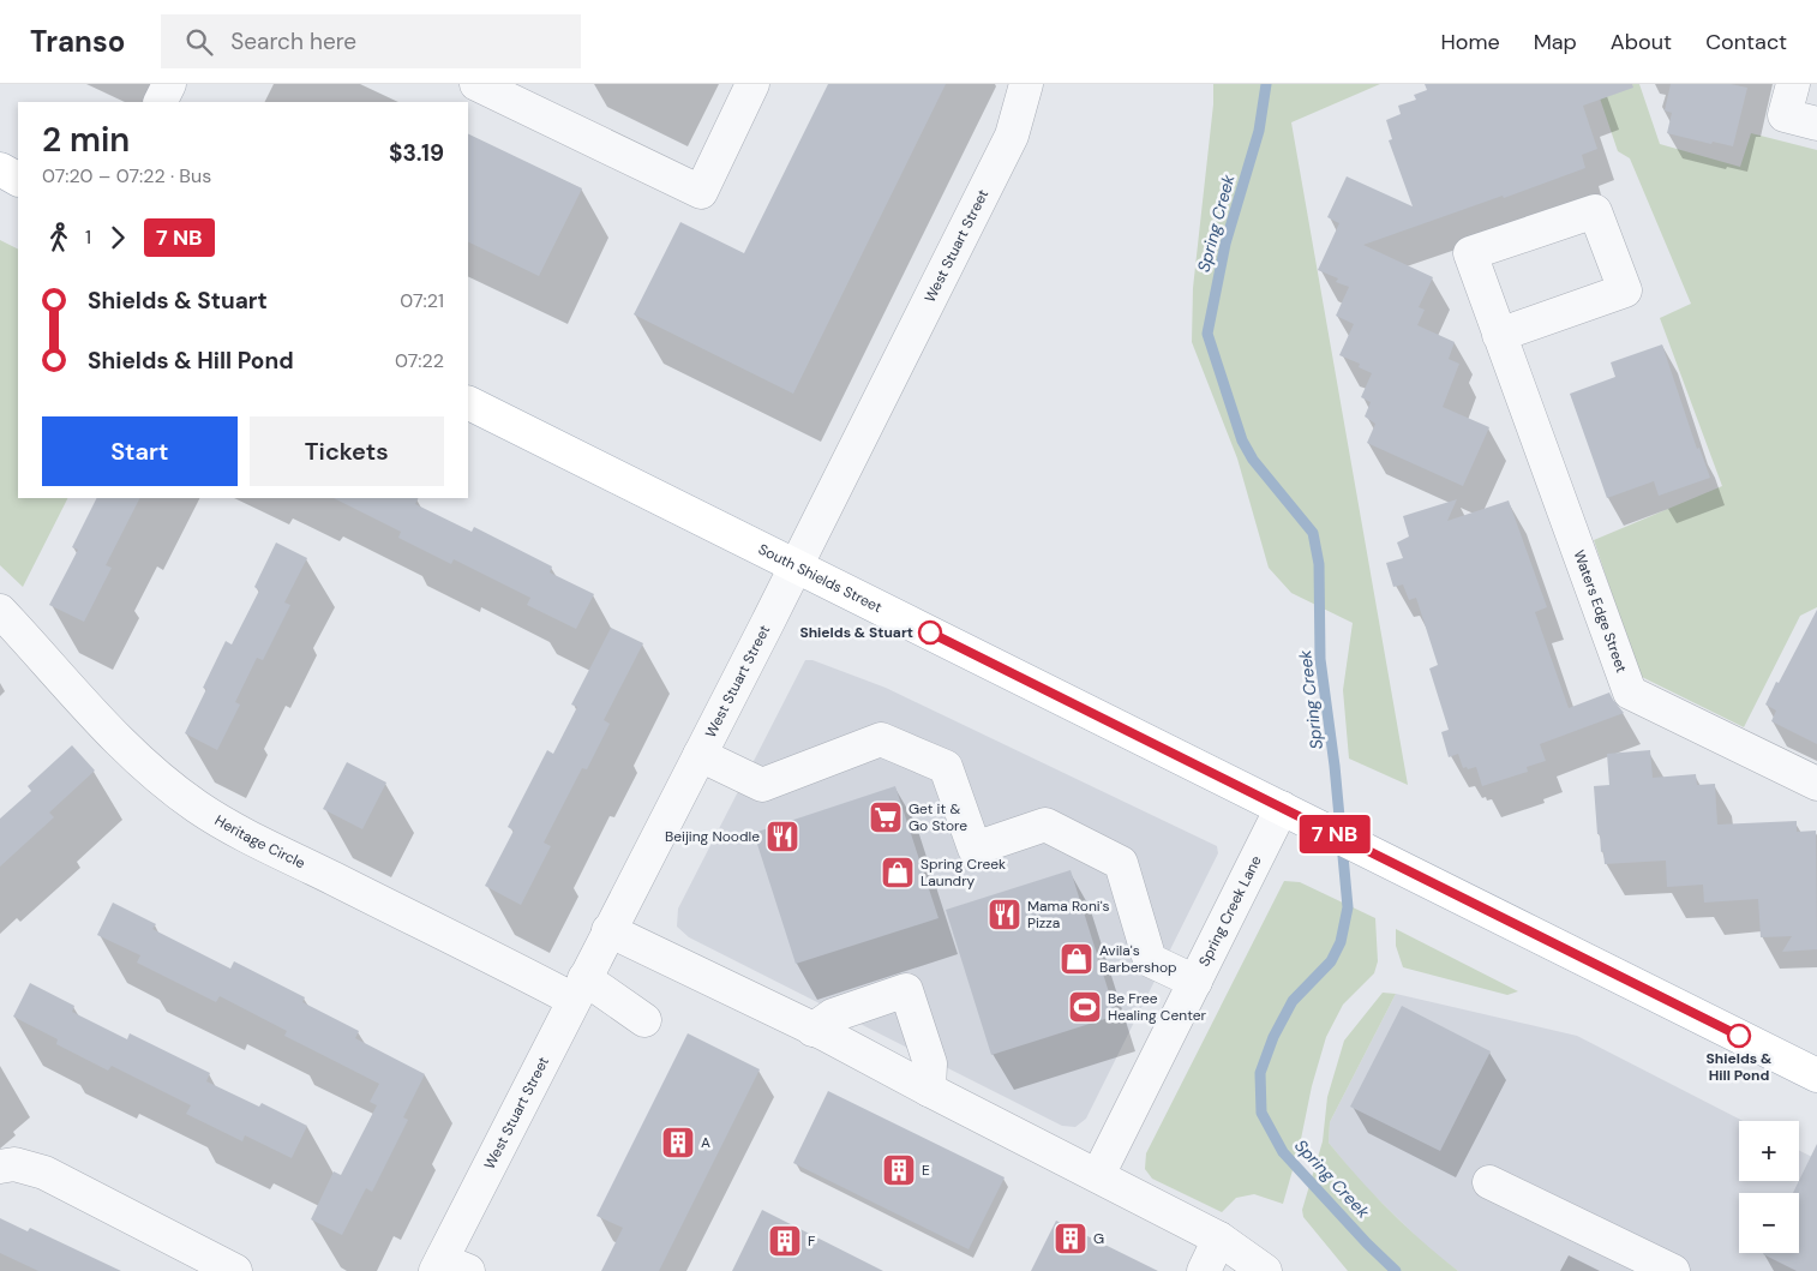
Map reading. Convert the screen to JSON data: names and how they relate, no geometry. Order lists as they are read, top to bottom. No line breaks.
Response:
{"streets":{"main road":["South Shields Street"],"street":["West Stuart Street","Waters Edge Street","Heritage Circle","Spring Creek Lane"]},"crossings":[["West Stuart Street","South Shields Street"],["West Stuart Street","Heritage Circle"],["South Shields Street","Spring Creek Lane"]],"water":["Spring Creek"],"places":{"other":["Shields & Stuart","Shields & Hill Pond"],"supermarket":["Get it & Go Store"],"restaurant":["Beijing Noodle","Mama Roni's Pizza"],"shop":["Spring Creek Laundry","Avila's Barbershop"],"sports":["Be Free Healing Center"],"building":["A","E","G","F"]},"page":{"header":"Transo","search":"Search here","nav":["Home","Map","About","Contact"],"on_map":"7 NB","heading":["2 min","07:20 – 07:22 · Bus","$3.19"],"legs":["1","7 NB"],"list":[{"name":"Shields & Stuart","value":"07:21"},{"name":"Shields & Hill Pond","value":"07:22"}],"buttons":["Start","Tickets"],"map_buttons":["+","−"]}}
